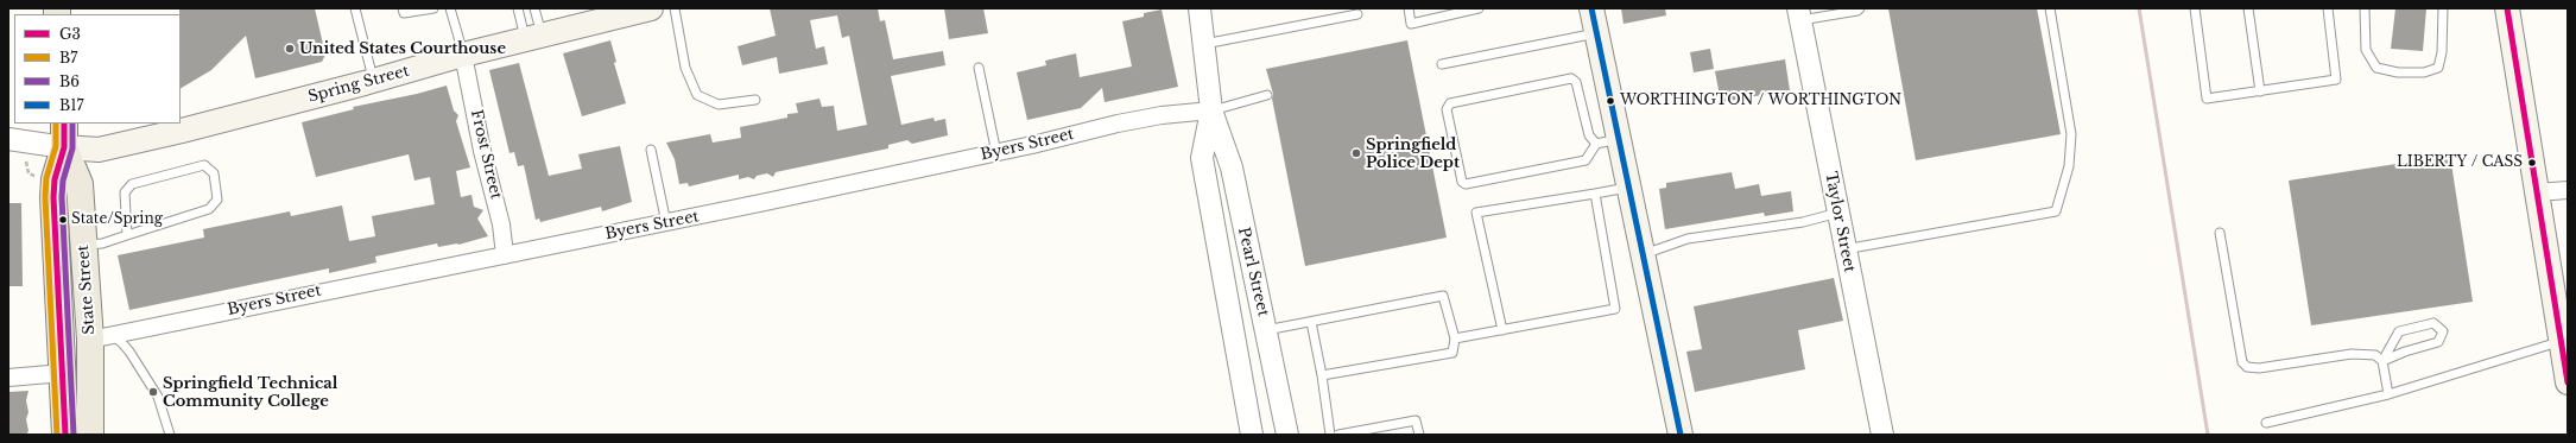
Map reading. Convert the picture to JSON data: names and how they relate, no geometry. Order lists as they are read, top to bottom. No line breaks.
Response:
{"streets":{"main road":["Spring Street","State Street"],"street":["Byers Street","Frost Street","Taylor Street","Pearl Street"]},"crossings":[["Spring Street","Frost Street"],["Spring Street","State Street"],["Byers Street","Frost Street"],["Byers Street","Pearl Street"],["Byers Street","State Street"]],"places":["United States Courthouse","WORTHINGTON / WORTHINGTON","Springfield Police Dept","LIBERTY / CASS","State/Spring","Springfield Technical Community College"],"lines":["transit line G3","transit line B17","transit line B7","transit line B6"],"legend":["G3","B7","B6","B17"]}
